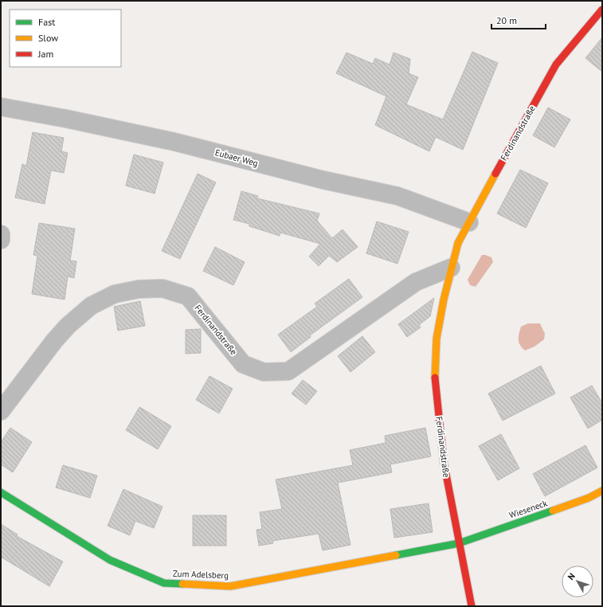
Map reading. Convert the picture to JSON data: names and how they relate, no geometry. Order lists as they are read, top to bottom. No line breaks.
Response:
{"streets":{"street":["Ferdinandstraße","Eubaer Weg","Wieseneck","Zum Adelsberg"]},"crossings":[["Ferdinandstraße","Eubaer Weg"],["Ferdinandstraße","Wieseneck"],["Ferdinandstraße","Zum Adelsberg"],["Wieseneck","Zum Adelsberg"]],"legend":["Fast","Slow","Jam"],"scale_bar":"20 m","north":"top left"}
